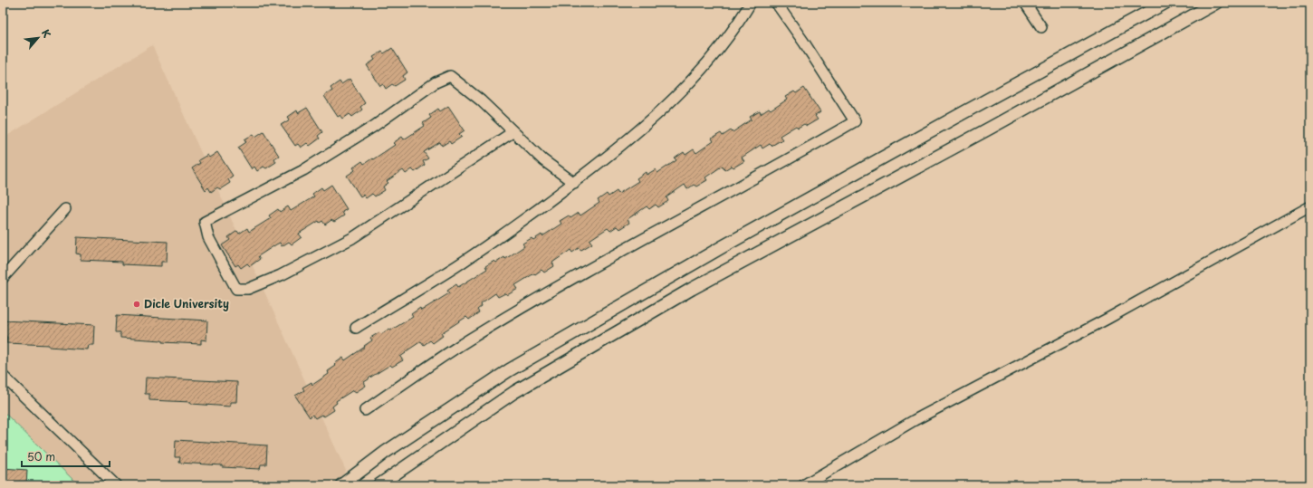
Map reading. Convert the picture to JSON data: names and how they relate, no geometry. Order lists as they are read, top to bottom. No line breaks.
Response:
{"places":["Dicle University"],"scale_bar":"50 m","north":"top right"}
